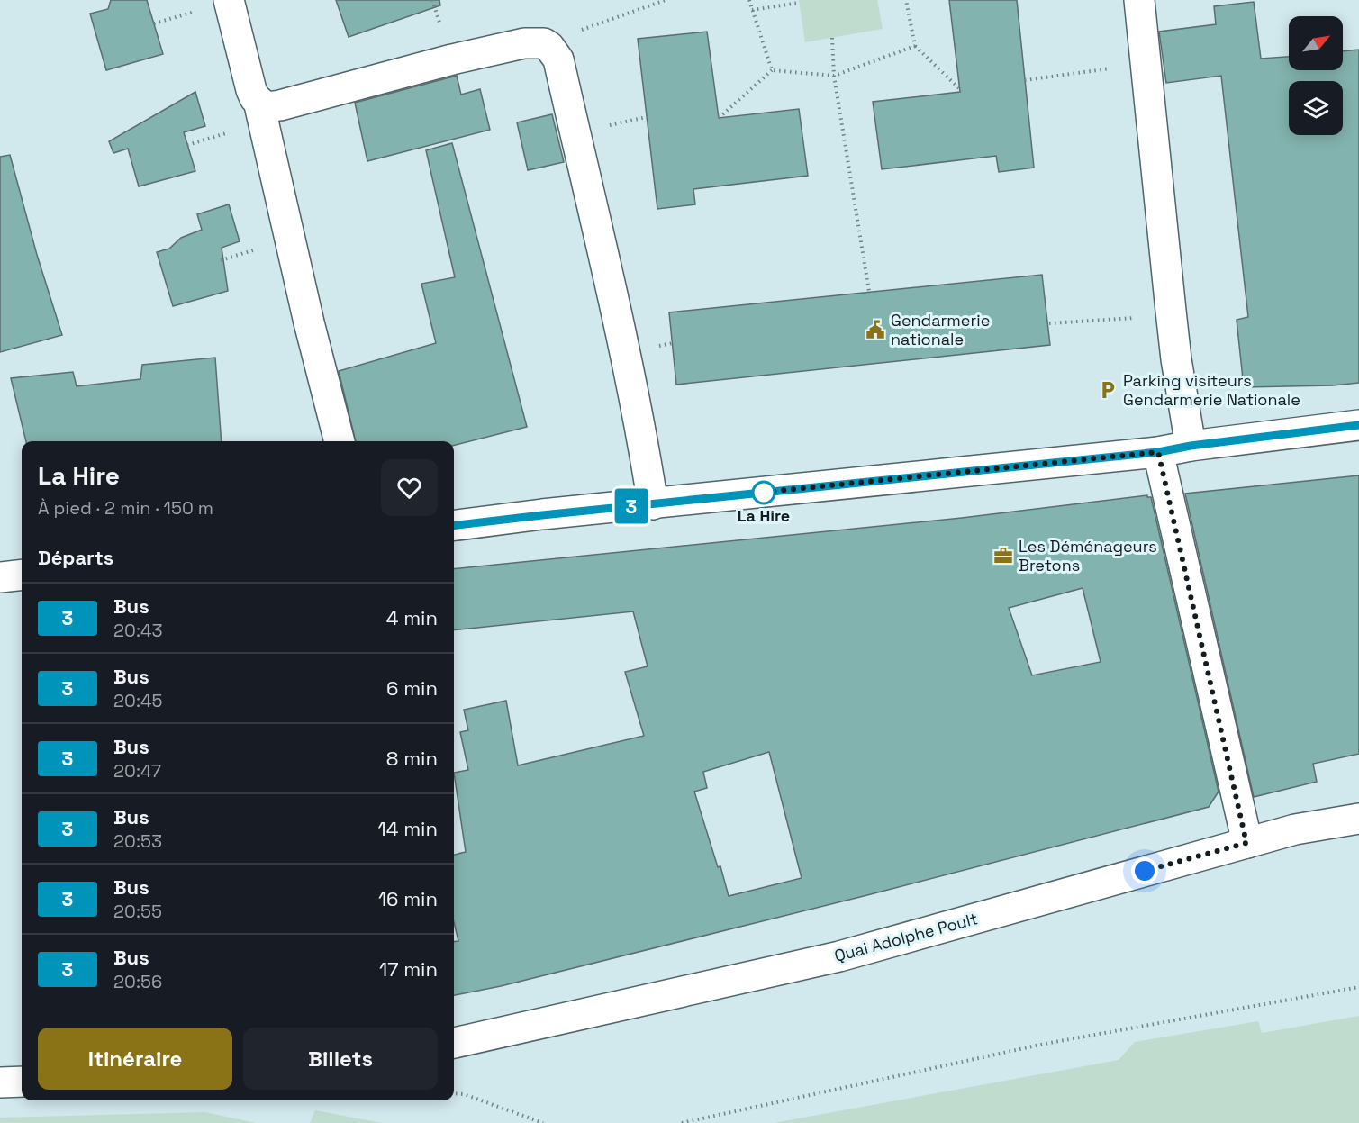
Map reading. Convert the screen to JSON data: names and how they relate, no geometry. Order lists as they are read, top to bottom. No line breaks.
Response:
{"streets":{"main road":["Quai Adolphe Poult"]},"places":{"public building":["Gendarmerie nationale"],"parking":["Parking visiteurs Gendarmerie Nationale"],"other":["La Hire"],"office":["Les Déménageurs Bretons"]},"lines":["bus line 3"],"north":"top right","page":{"on_map":"3","heading":[["La Hire","À pied · 2 min · 150 m"],"Départs"],"list":[{"mark":"3","name":"Bus","note":"20:43","value":"4 min"},{"mark":"3","name":"Bus","note":"20:45","value":"6 min"},{"mark":"3","name":"Bus","note":"20:47","value":"8 min"},{"mark":"3","name":"Bus","note":"20:53","value":"14 min"},{"mark":"3","name":"Bus","note":"20:55","value":"16 min"},{"mark":"3","name":"Bus","note":"20:56","value":"17 min"}],"buttons":["Itinéraire","Billets"]}}
